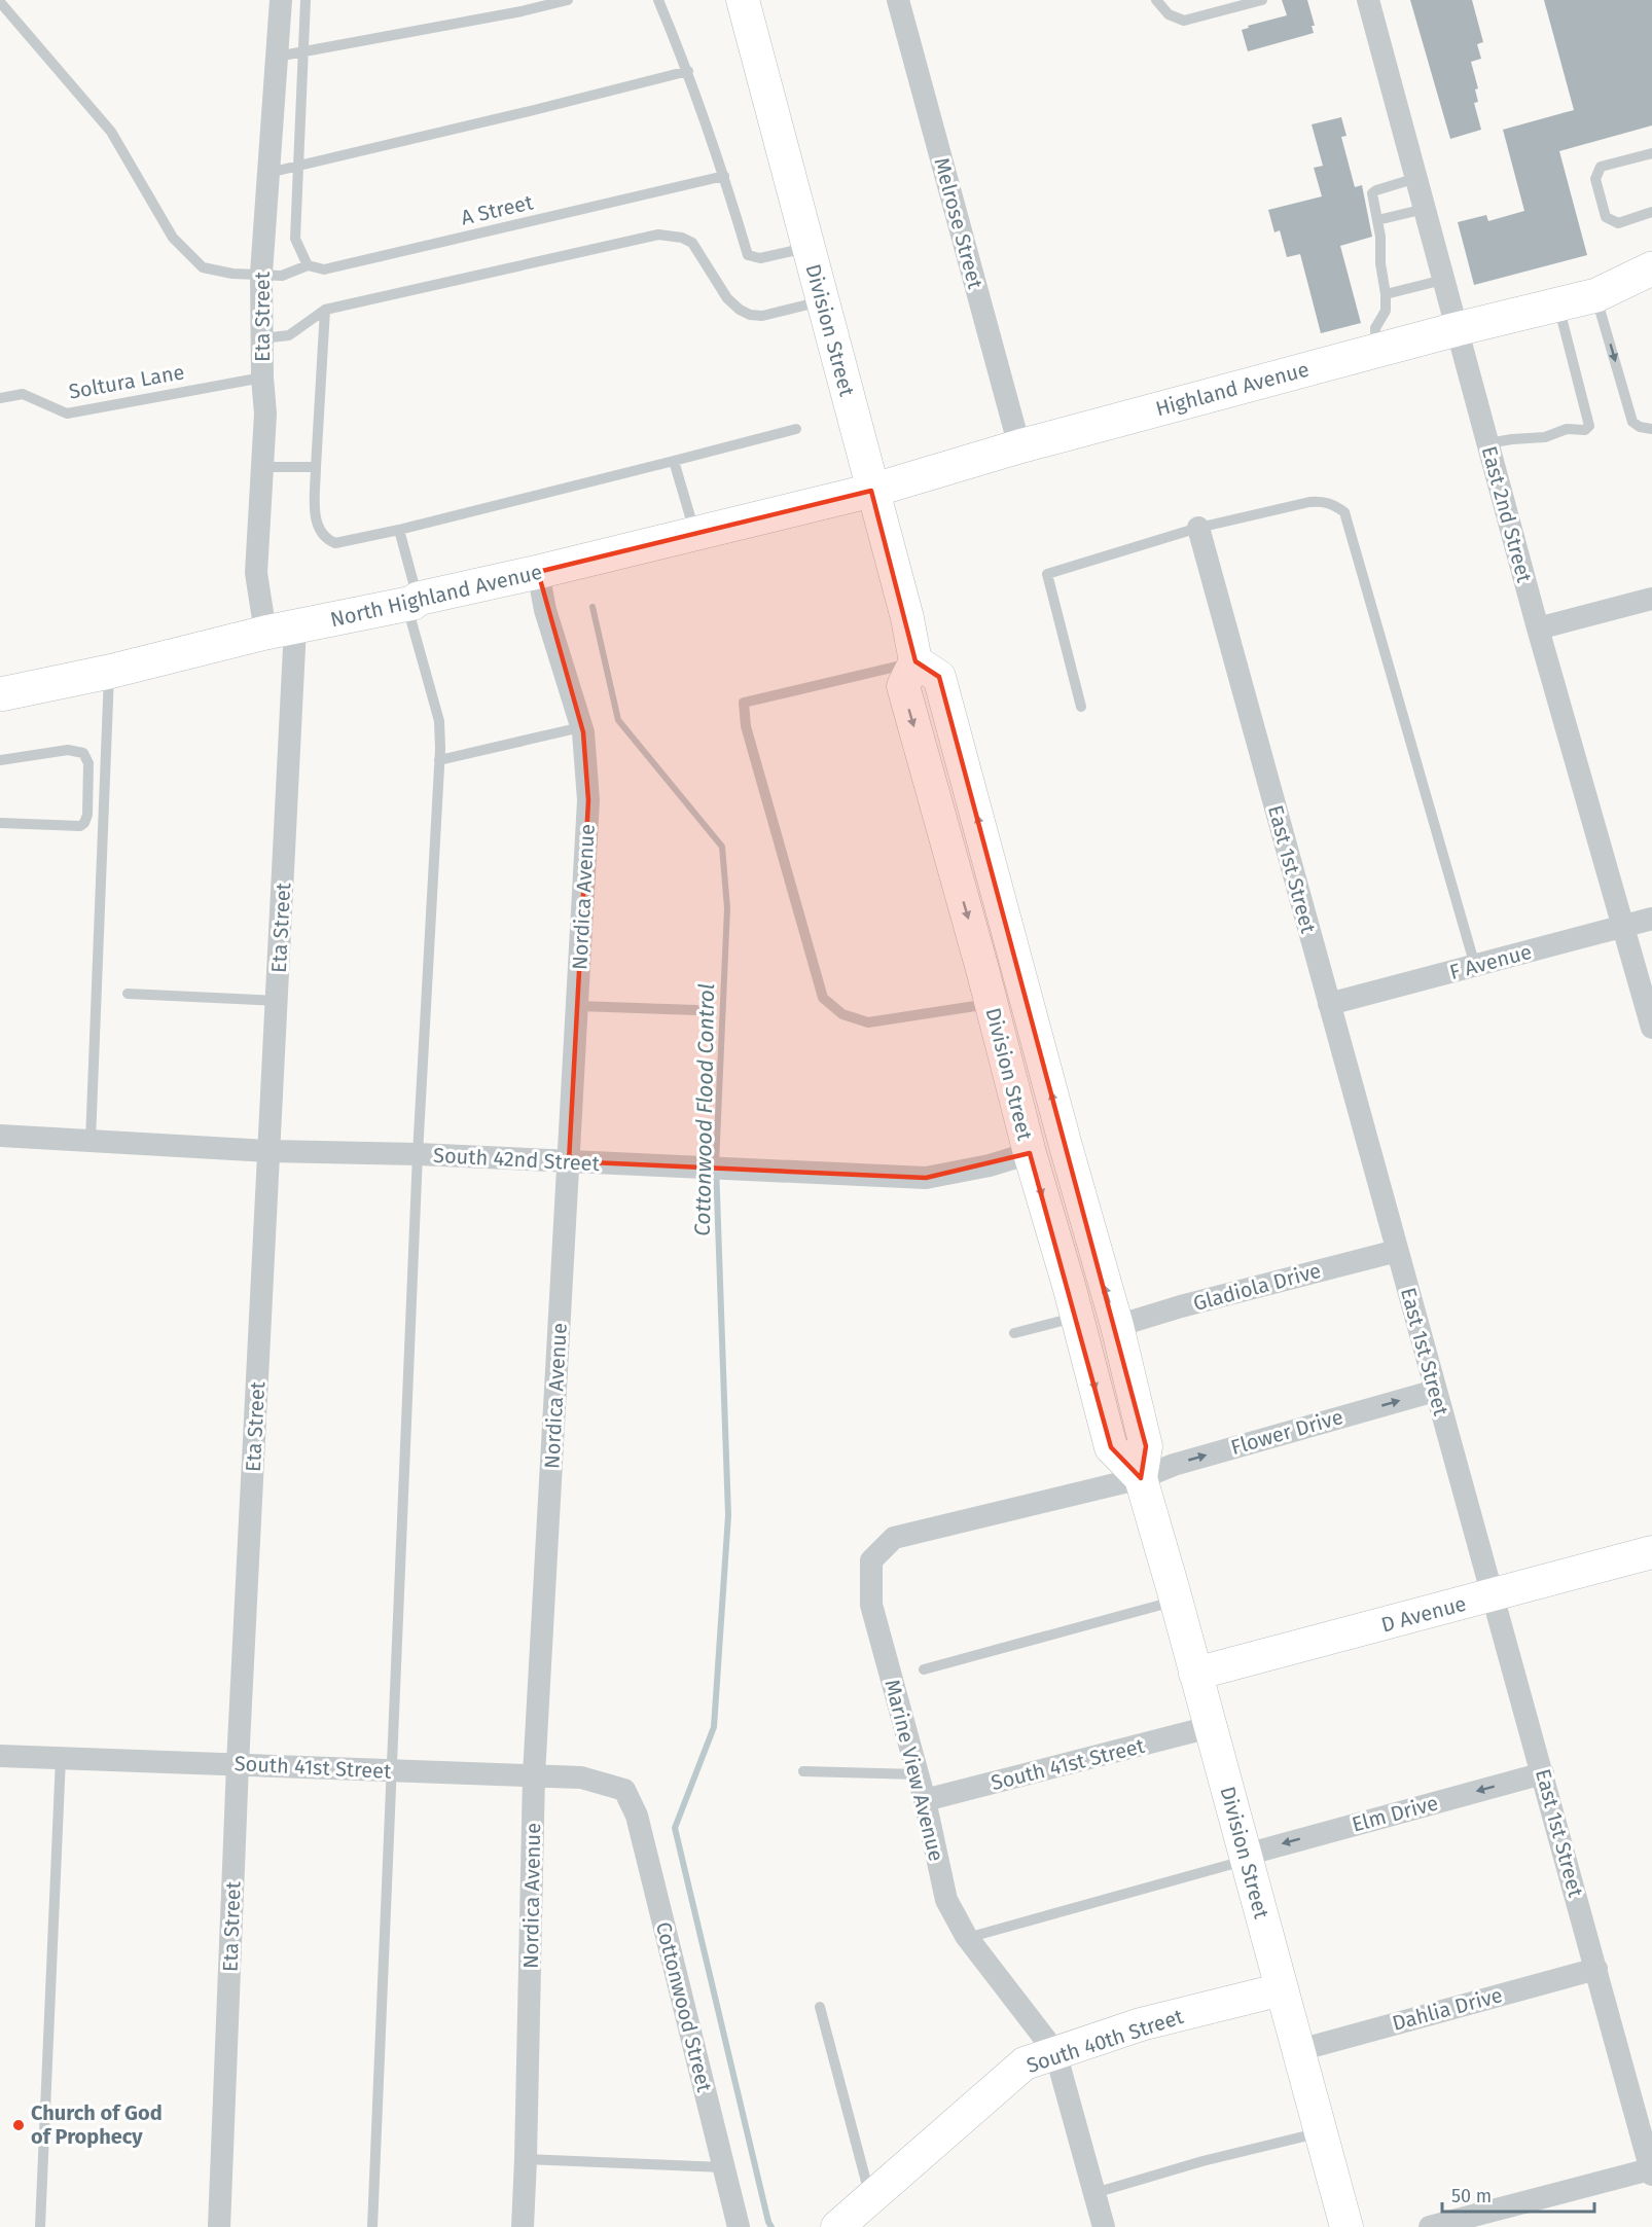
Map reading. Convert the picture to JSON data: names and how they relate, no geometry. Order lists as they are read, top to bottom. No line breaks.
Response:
{"streets":{"main road":["Division Street","Highland Avenue","North Highland Avenue","D Avenue","South 40th Street"],"street":["Melrose Street","Eta Street","East 2nd Street","East 1st Street","Nordica Avenue","F Avenue","South 42nd Street","Gladiola Drive","Flower Drive","South 41st Street","Marine View Avenue","Elm Drive","Cottonwood Street","Dahlia Drive"],"lane":["A Street","Soltura Lane"]},"crossings":[["Melrose Street","Highland Avenue"],["Eta Street","Soltura Lane"],["Eta Street","North Highland Avenue"],["Eta Street","South 42nd Street"],["Eta Street","South 41st Street"],["Division Street","Highland Avenue"],["Division Street","North Highland Avenue"],["Division Street","South 42nd Street"],["Division Street","Gladiola Drive"],["Division Street","Flower Drive"],["Division Street","D Avenue"],["Division Street","South 41st Street"],["Division Street","Marine View Avenue"],["Division Street","Elm Drive"],["Division Street","Dahlia Drive"],["Division Street","South 40th Street"],["Highland Avenue","East 2nd Street"],["Highland Avenue","North Highland Avenue"],["East 2nd Street","F Avenue"],["North Highland Avenue","Nordica Avenue"],["East 1st Street","F Avenue"],["East 1st Street","Gladiola Drive"],["East 1st Street","Flower Drive"],["East 1st Street","D Avenue"],["East 1st Street","Elm Drive"],["East 1st Street","Dahlia Drive"],["Nordica Avenue","South 42nd Street"],["Nordica Avenue","South 41st Street"],["Flower Drive","Marine View Avenue"],["South 41st Street","Marine View Avenue"],["South 41st Street","Cottonwood Street"],["Marine View Avenue","South 40th Street"]],"one_way":["Flower Drive","Elm Drive"],"water":["Cottonwood Flood Control"],"places":["Church of God of Prophecy"],"scale_bar":"50 m"}
